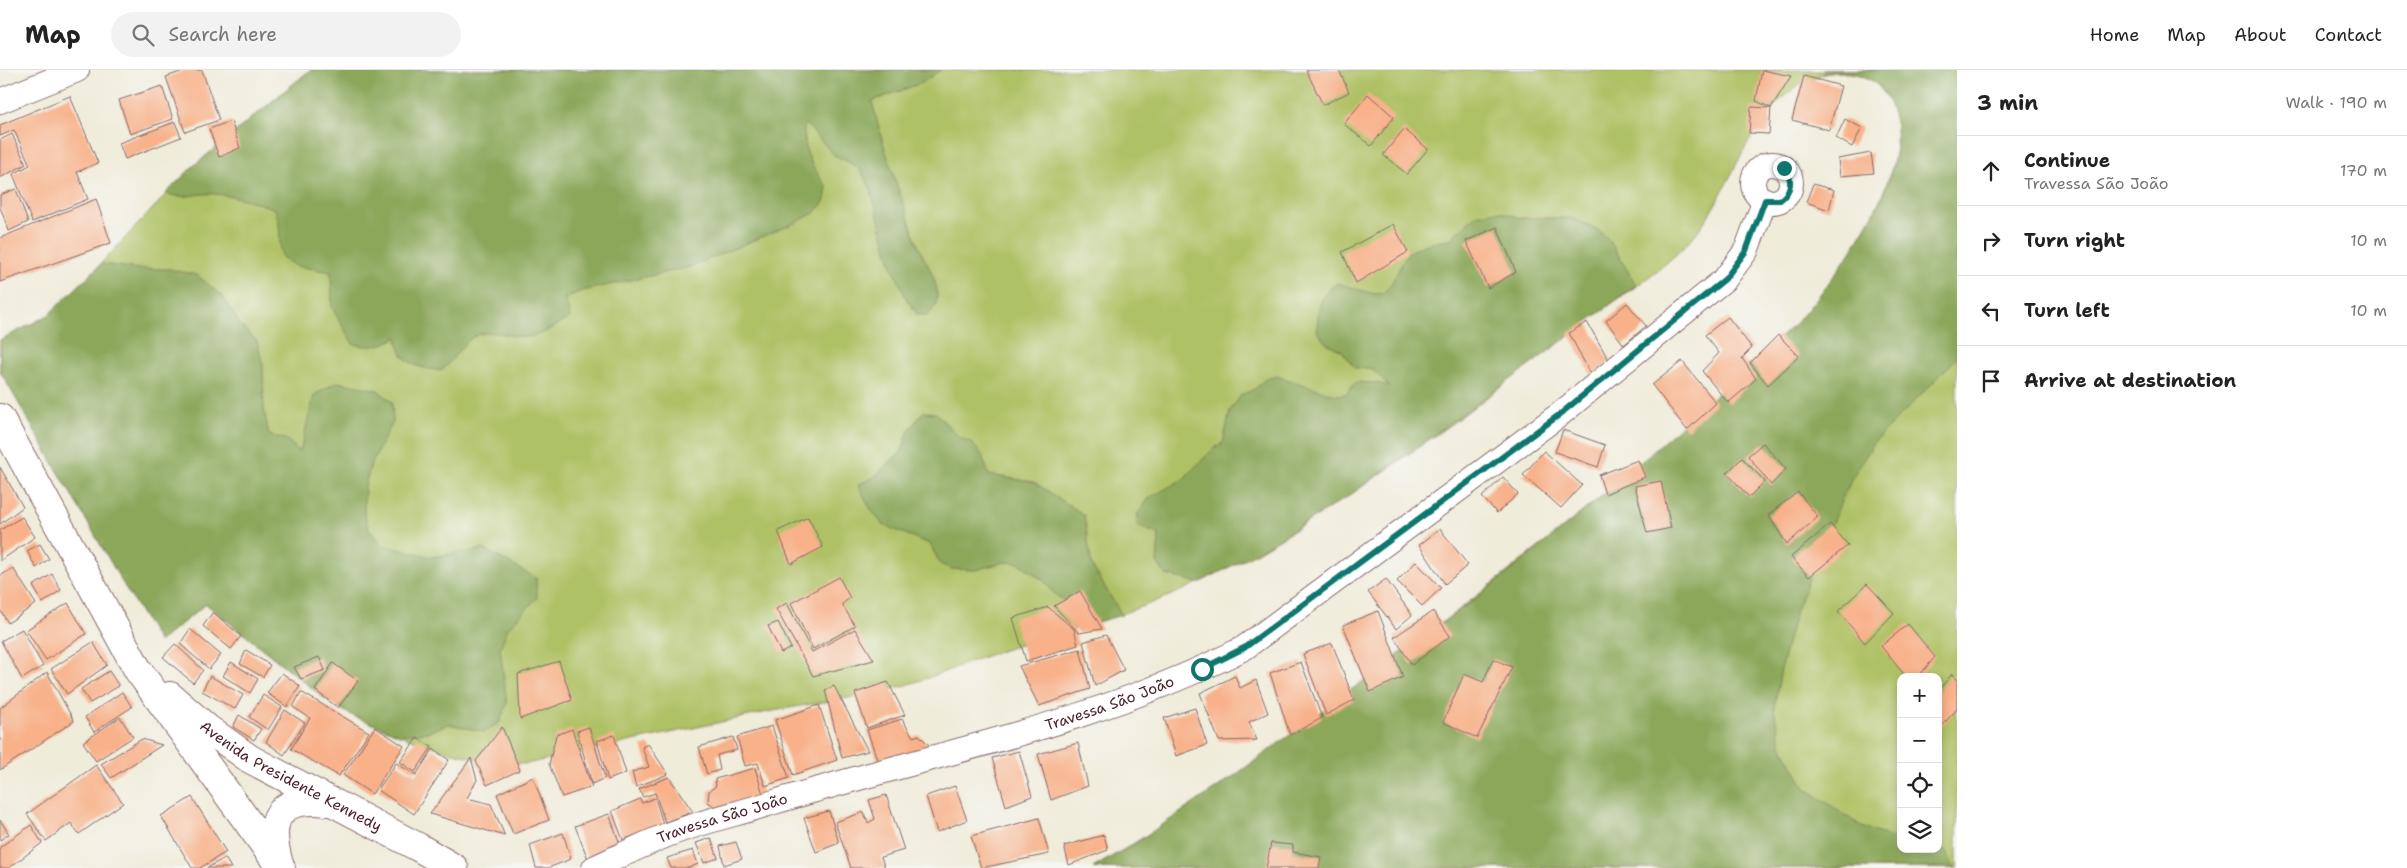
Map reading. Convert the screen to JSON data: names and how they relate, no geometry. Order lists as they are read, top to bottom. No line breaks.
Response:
{"streets":{"main road":["Avenida Presidente Kennedy"],"street":["Travessa São João"]},"page":{"header":"Map","search":"Search here","nav":["Home","Map","About","Contact"],"heading":["3 min","Walk · 190 m"],"list":[["Continue","Travessa São João","170 m"],["Turn right","10 m"],["Turn left","10 m"],"Arrive at destination"],"map_buttons":["+","−"]}}
